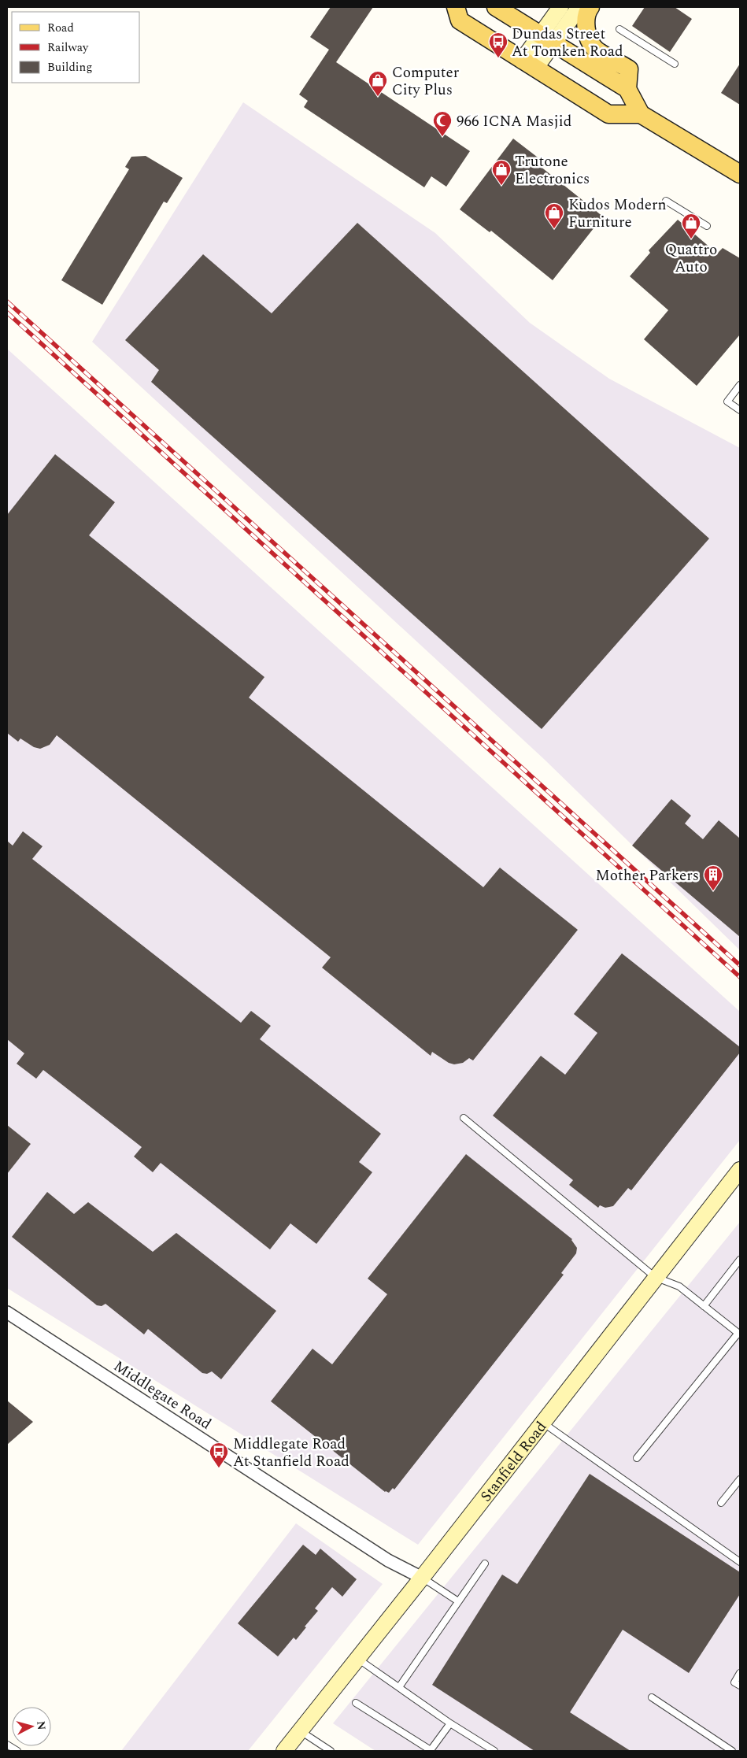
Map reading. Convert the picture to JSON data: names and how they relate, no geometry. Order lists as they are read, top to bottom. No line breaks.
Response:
{"streets":{"street":["Middlegate Road","Stanfield Road"]},"crossings":[["Middlegate Road","Stanfield Road"]],"places":{"bus stop":["Dundas Street At Tomken Road","Middlegate Road At Stanfield Road"],"shop":["Computer City Plus","Trutone Electronics","Kudos Modern Furniture","Quattro Auto"],"mosque":["966 ICNA Masjid"],"building":["Mother Parkers"]},"legend":["Road","Railway","Building"],"north":"right"}
